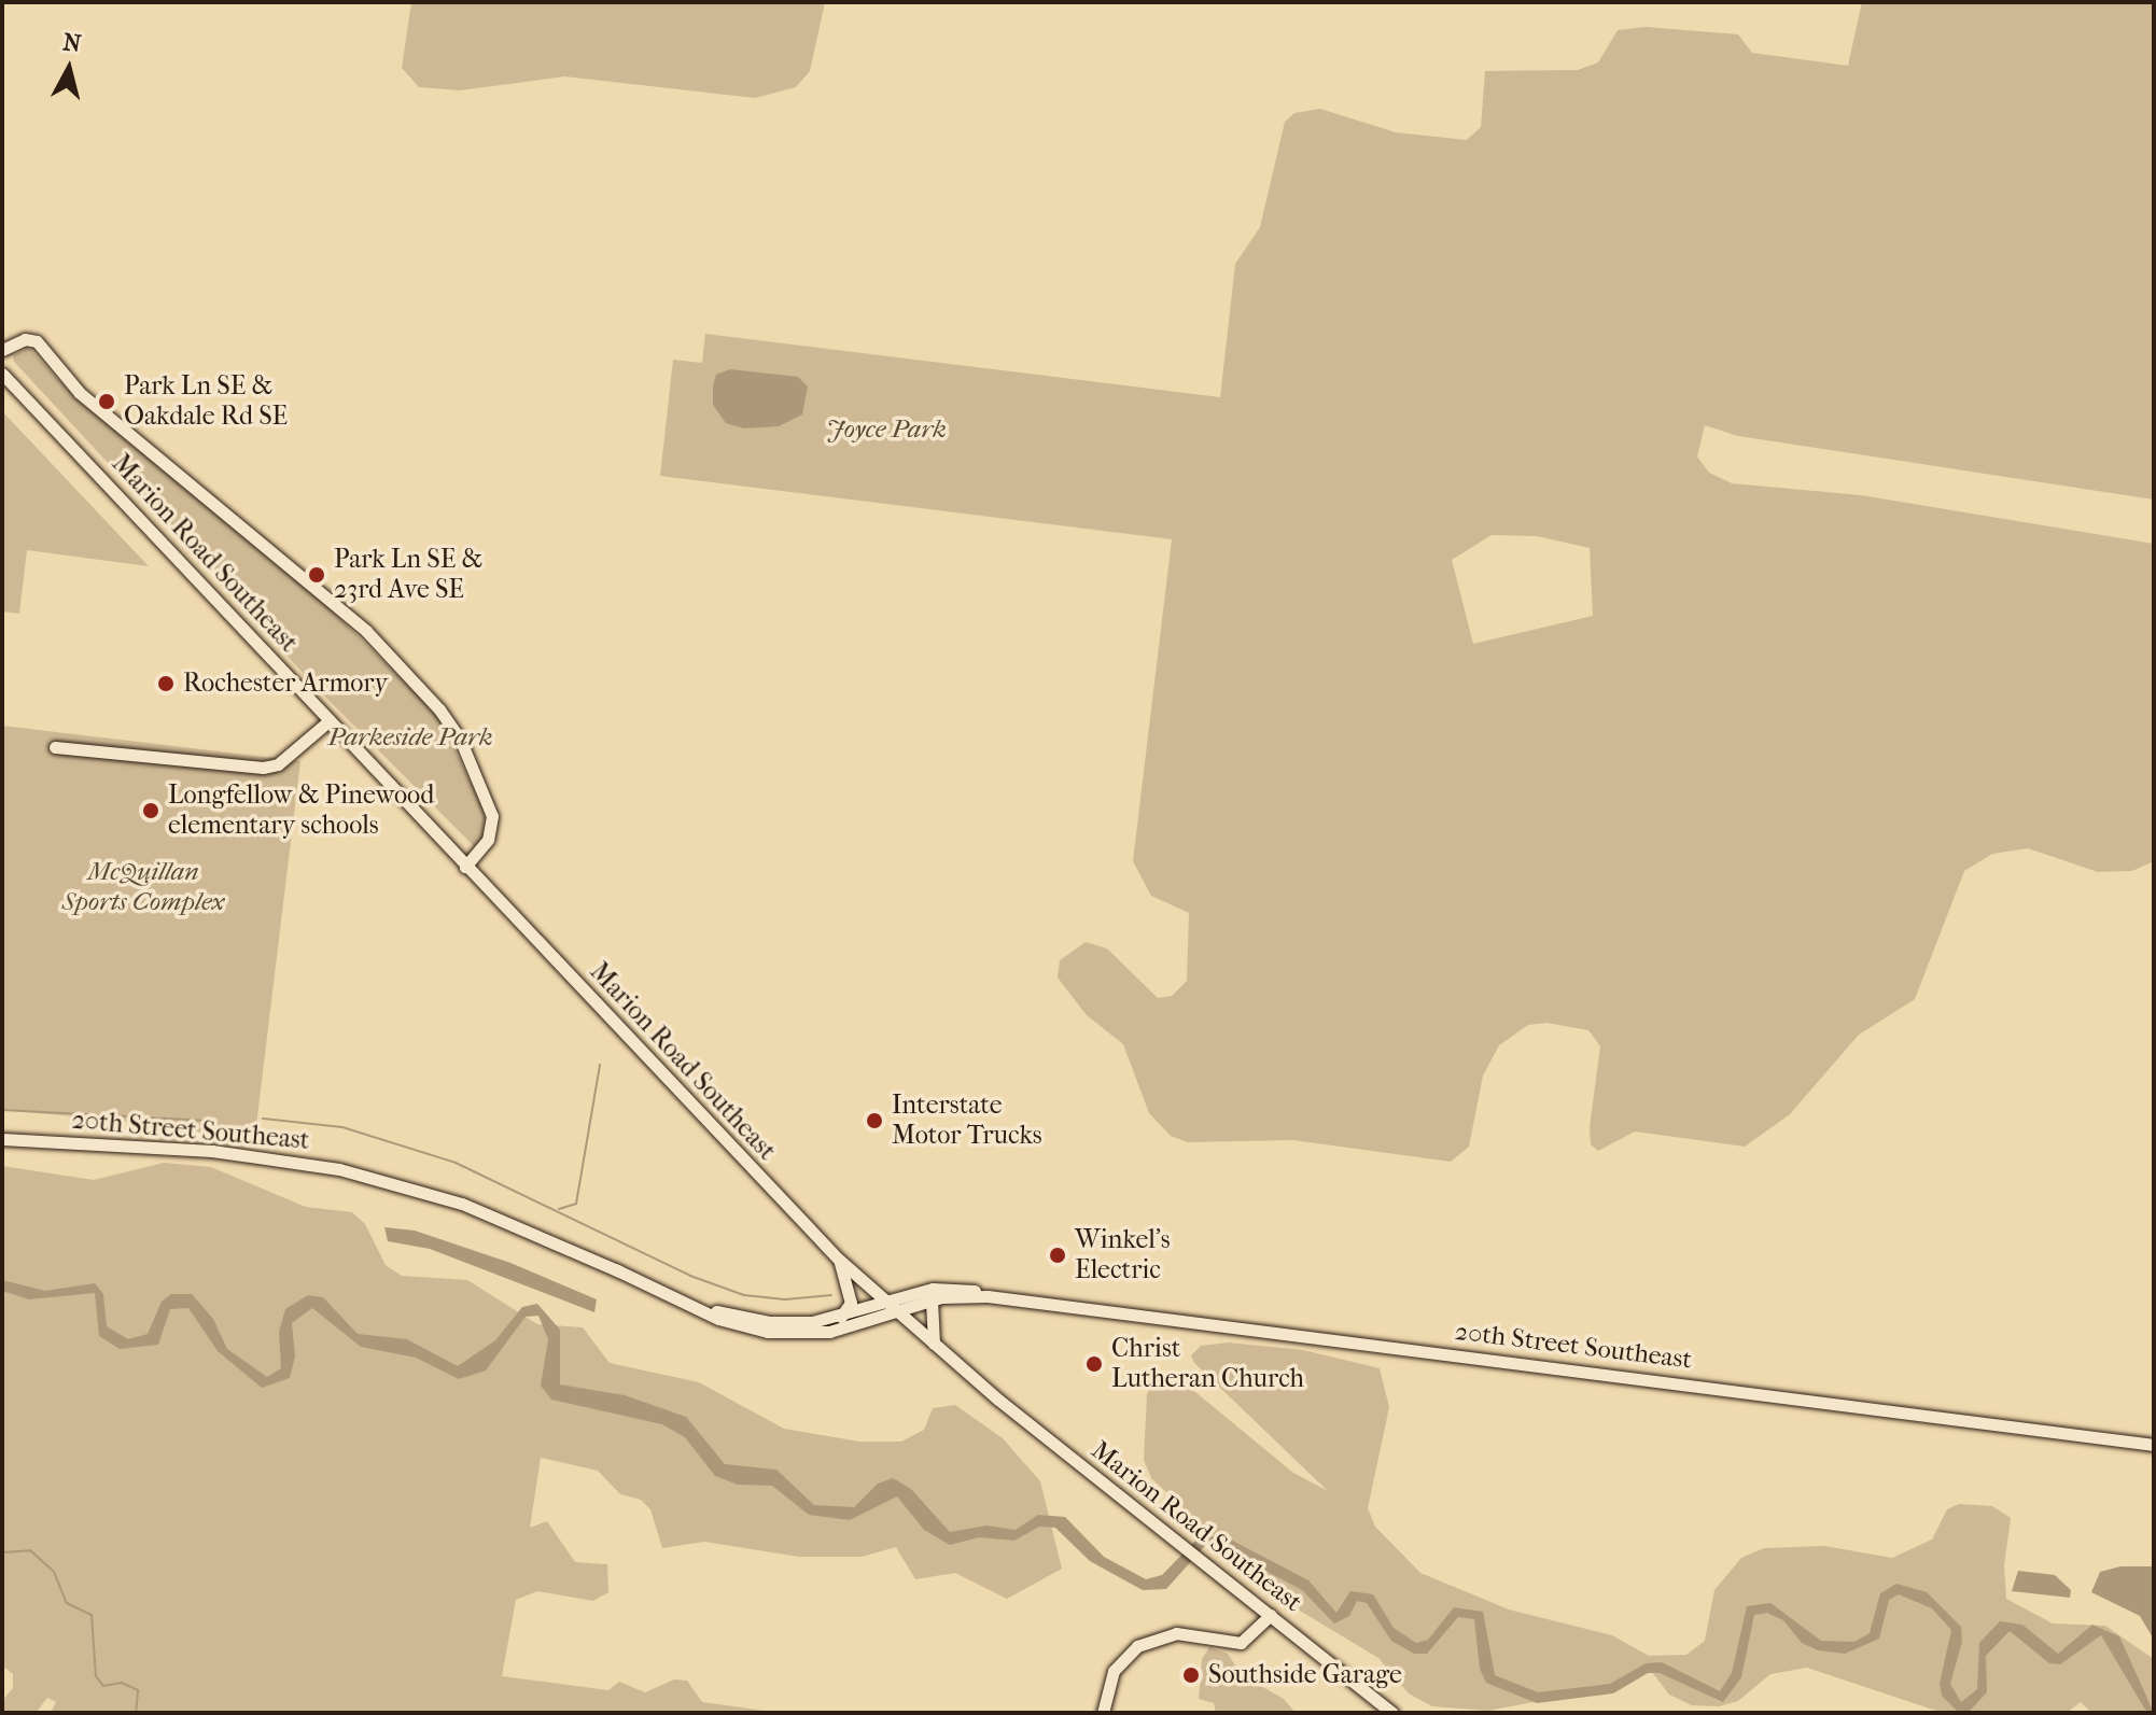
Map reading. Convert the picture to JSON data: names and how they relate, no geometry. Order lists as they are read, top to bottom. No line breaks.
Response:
{"streets":{"street":["Marion Road Southeast","20th Street Southeast"]},"crossings":[["Marion Road Southeast","20th Street Southeast"]],"parks":["Joyce Park","Parkeside Park","McQuillan Sports Complex"],"places":["Park Ln SE & Oakdale Rd SE","Park Ln SE & 23rd Ave SE","Rochester Armory","Longfellow & Pinewood elementary schools","Interstate Motor Trucks","Winkel's Electric","Christ Lutheran Church","Southside Garage"],"north":"top"}
